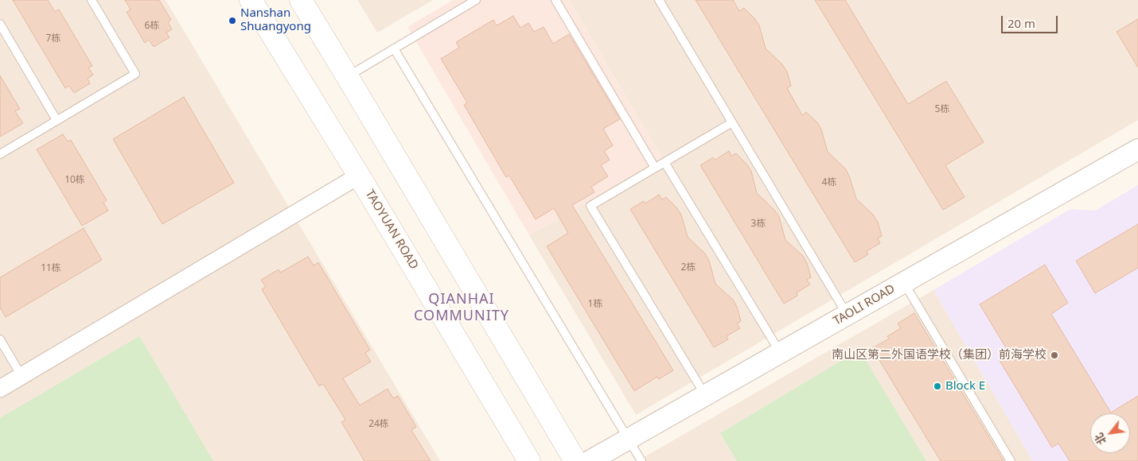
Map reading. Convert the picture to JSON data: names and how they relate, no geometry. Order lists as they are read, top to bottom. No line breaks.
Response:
{"streets":{"main road":["TAOYUAN ROAD"],"street":["TAOLI ROAD"]},"districts":["QIANHAI COMMUNITY"],"places":["Nanshan Shuangyong","南山区第二外国语学校（集团）前海学校","Block E"],"house_numbers":["6栋","7栋","5栋","10栋","4栋","3栋","2栋","11栋","1栋","24栋"],"scale_bar":"20 m","north":"bottom left"}
